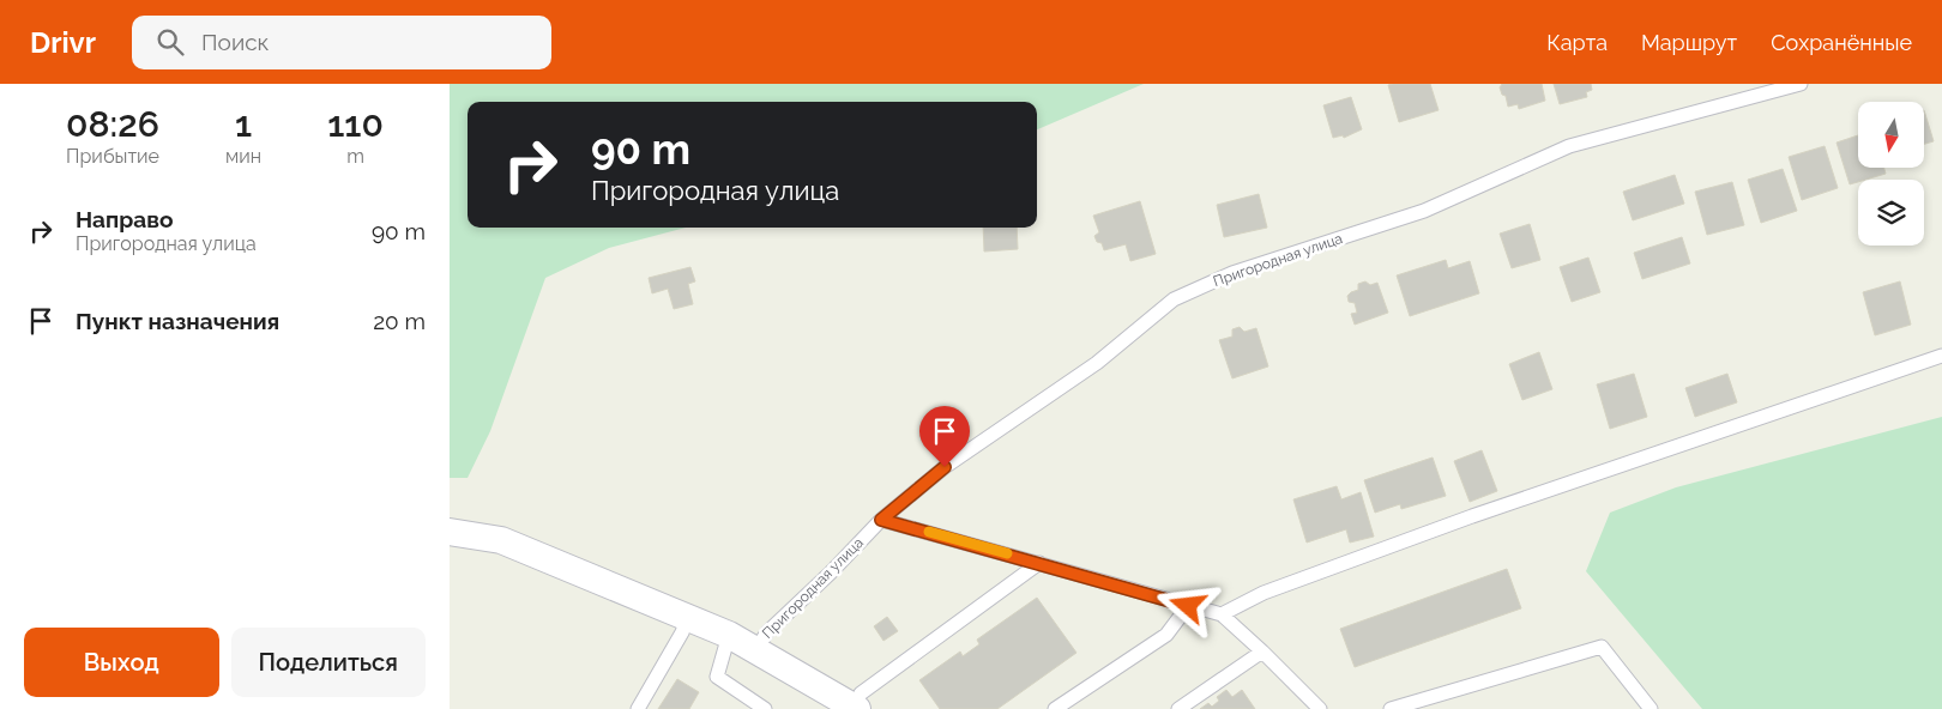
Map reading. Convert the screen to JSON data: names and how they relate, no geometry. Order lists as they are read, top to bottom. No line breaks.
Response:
{"streets":{"lane":["Пригородная улица"]},"north":"bottom","page":{"header":"Drivr","search":"Поиск","nav":["Карта","Маршрут","Сохранённые"],"eta":["08:26","Прибытие","1","мин","110","m"],"turn":["90 m","Пригородная улица"],"list":[{"name":"Направо","note":"Пригородная улица","value":"90 m"},{"name":"Пункт назначения","value":"20 m"}],"buttons":["Выход","Поделиться"]}}
